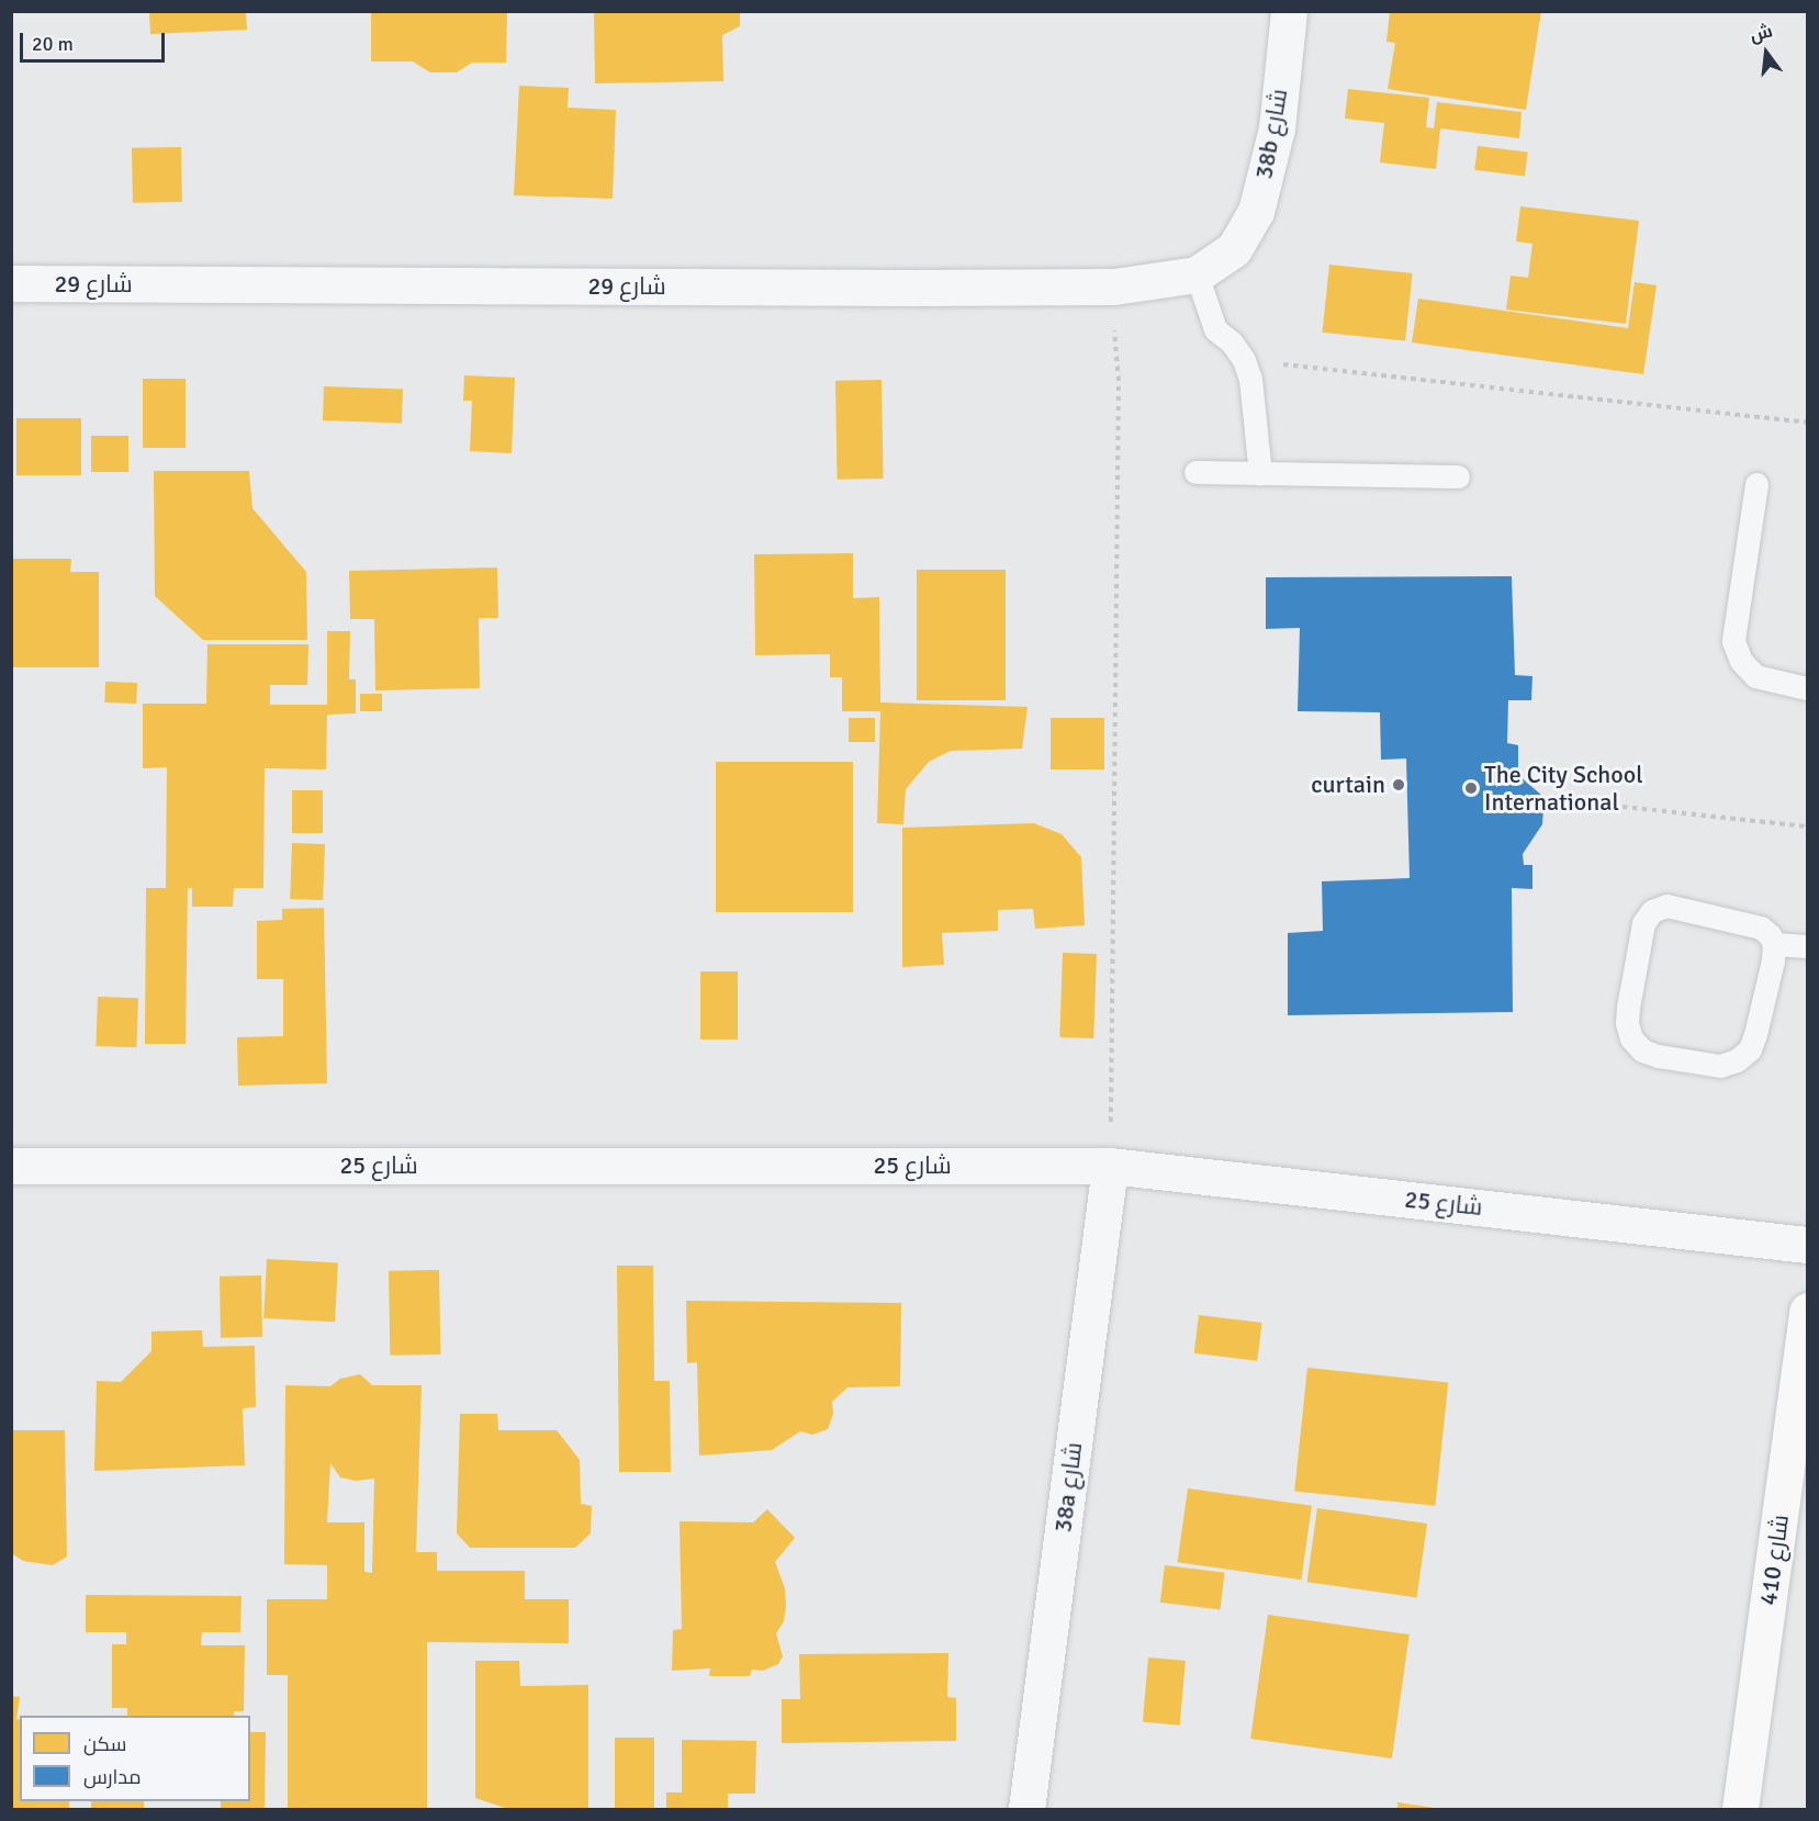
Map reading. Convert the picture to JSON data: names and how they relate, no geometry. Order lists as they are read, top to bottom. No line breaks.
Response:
{"streets":{"street":["38b شارع","شارع 29","شارع 25","38a شارع","شارع 410"]},"crossings":[["38b شارع","شارع 29"],["شارع 25","38a شارع"]],"places":["curtain","The City School International"],"legend":["سكن","مدارس"],"scale_bar":"20 m","north":"top"}
